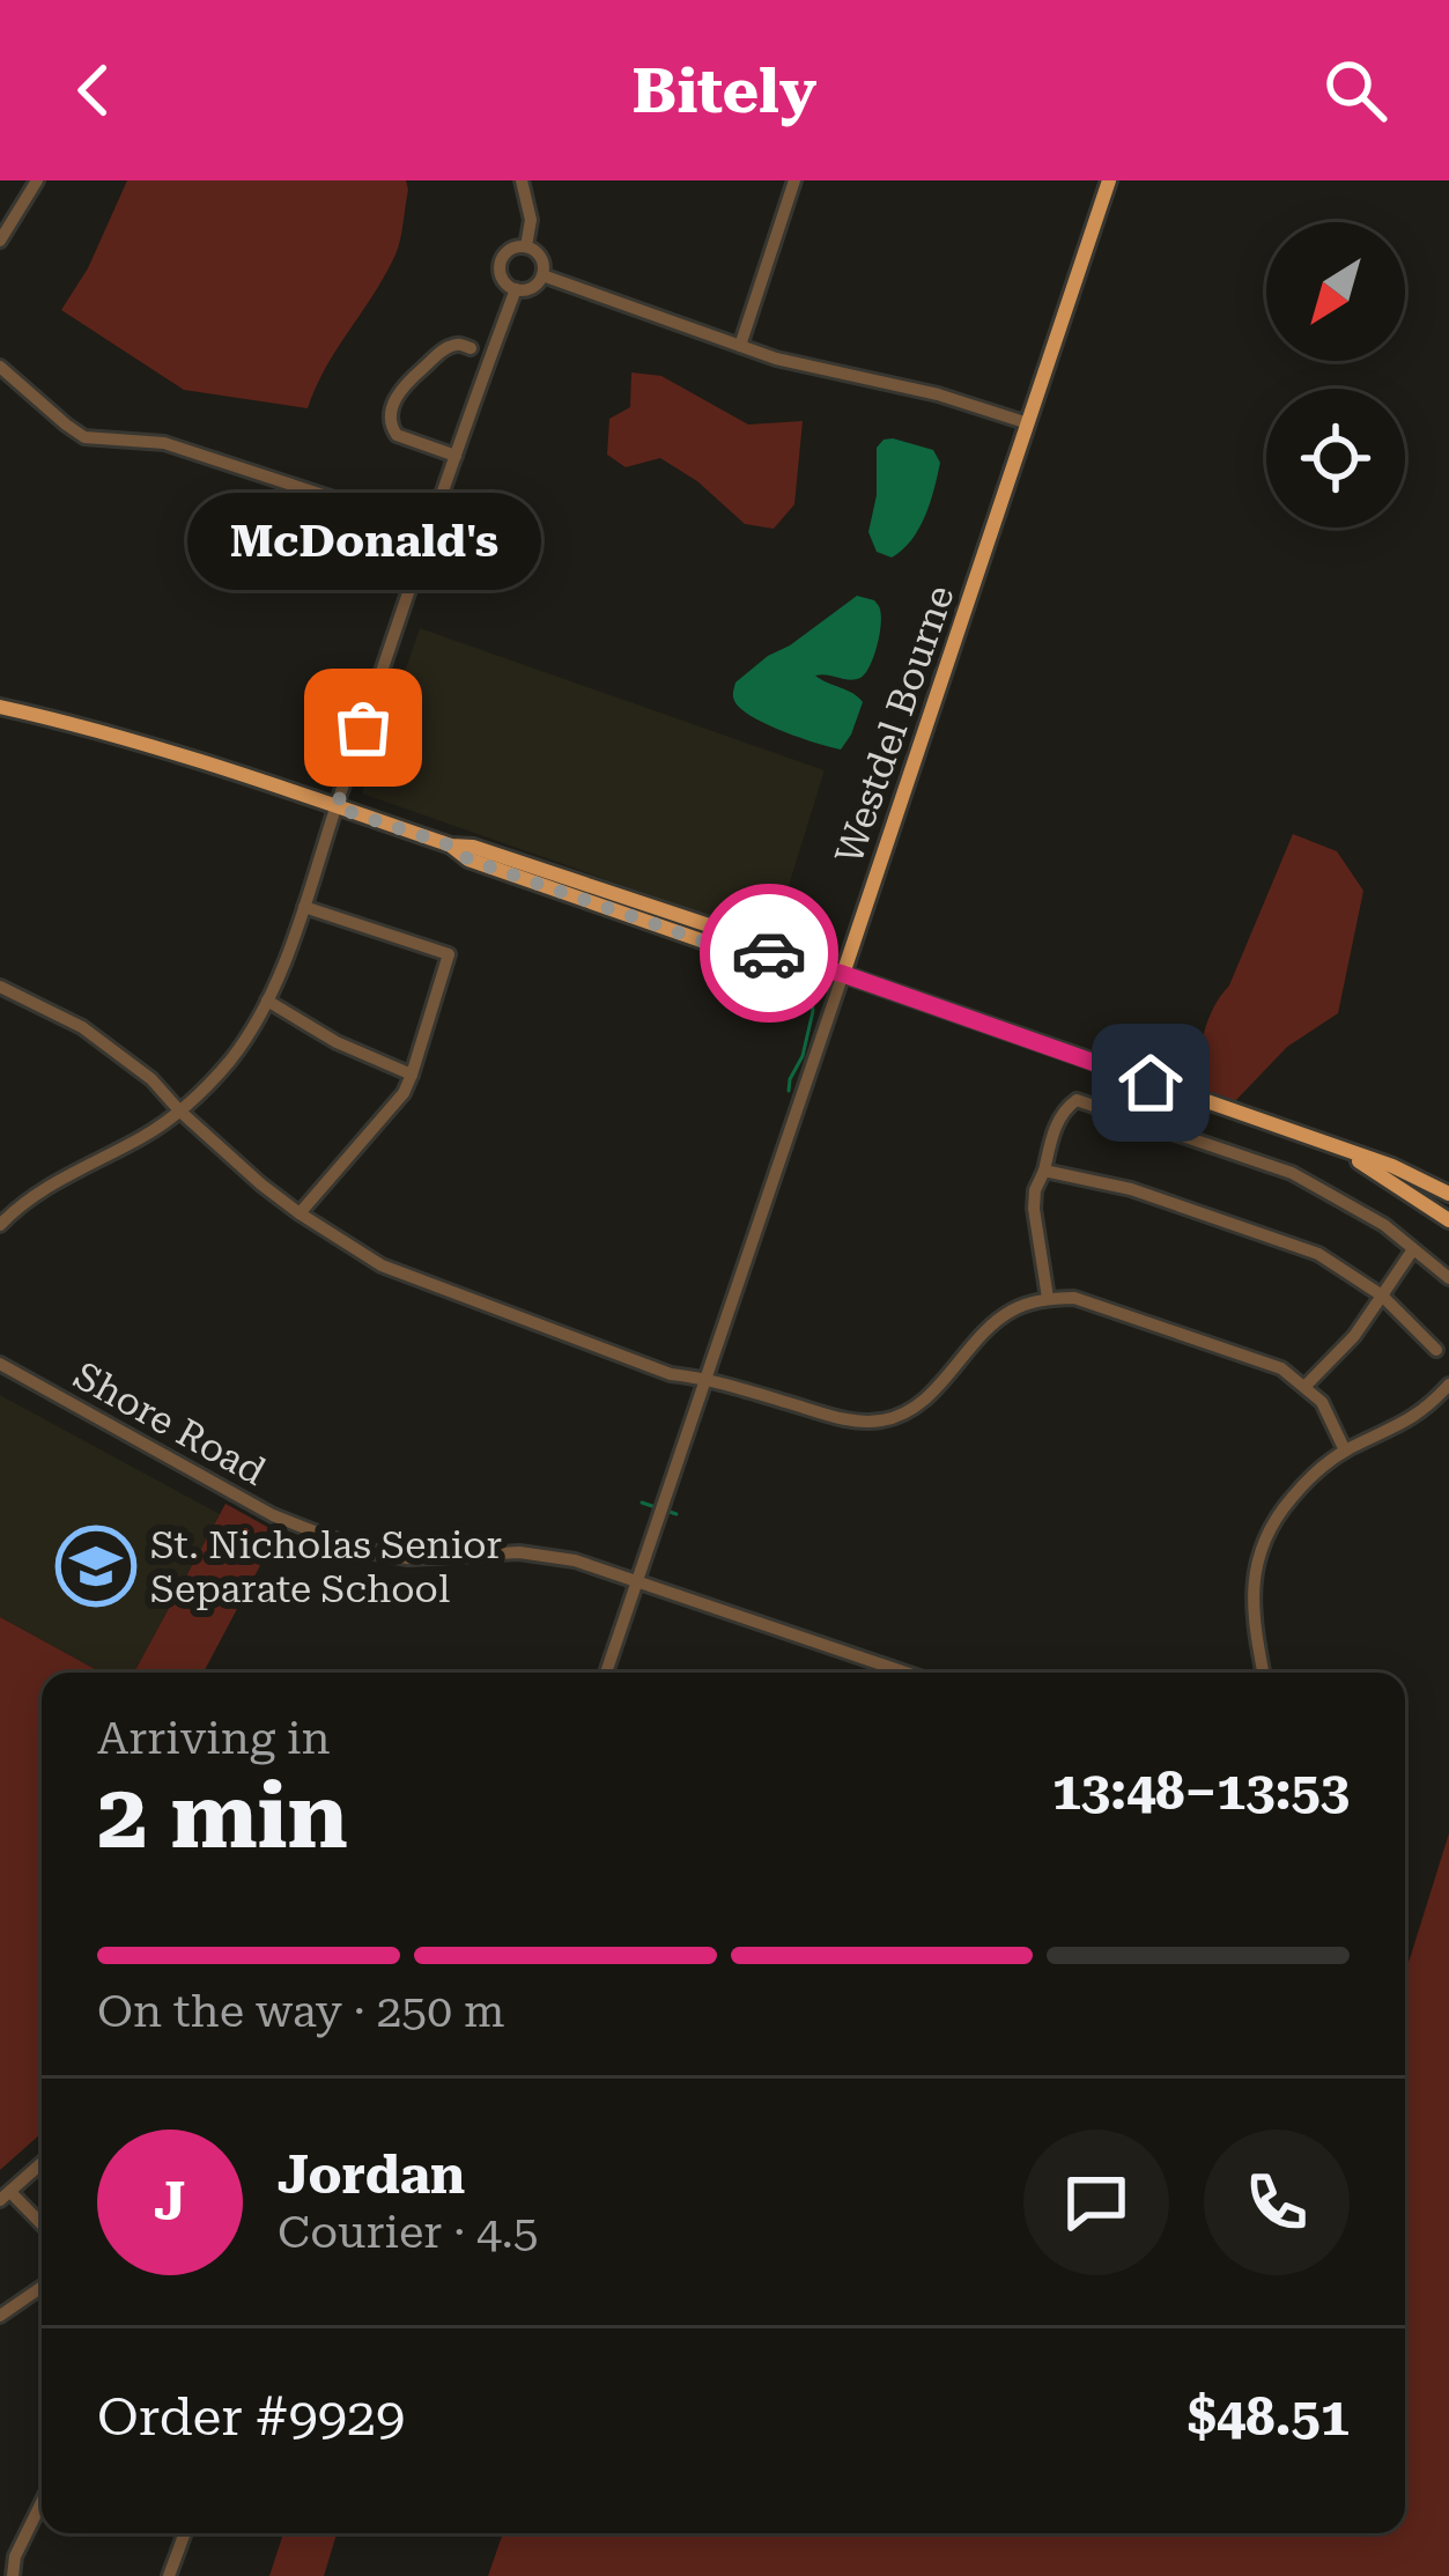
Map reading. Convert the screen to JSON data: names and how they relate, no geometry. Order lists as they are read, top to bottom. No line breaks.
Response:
{"streets":{"main road":["Westdel Bourne"],"street":["Shore Road"]},"crossings":[["Westdel Bourne","Shore Road"]],"places":{"other":["McDonald's"],"school or university":["St. Nicholas Senior Separate School"]},"north":"bottom left","page":{"header":"Bitely","bubble":"McDonald's","heading":["2 min","Arriving in","13:48–13:53"],"panel":["Jordan","Courier · 4.5","Order #9929","$48.51"],"bar":"On the way · 250 m","round":"J"}}
